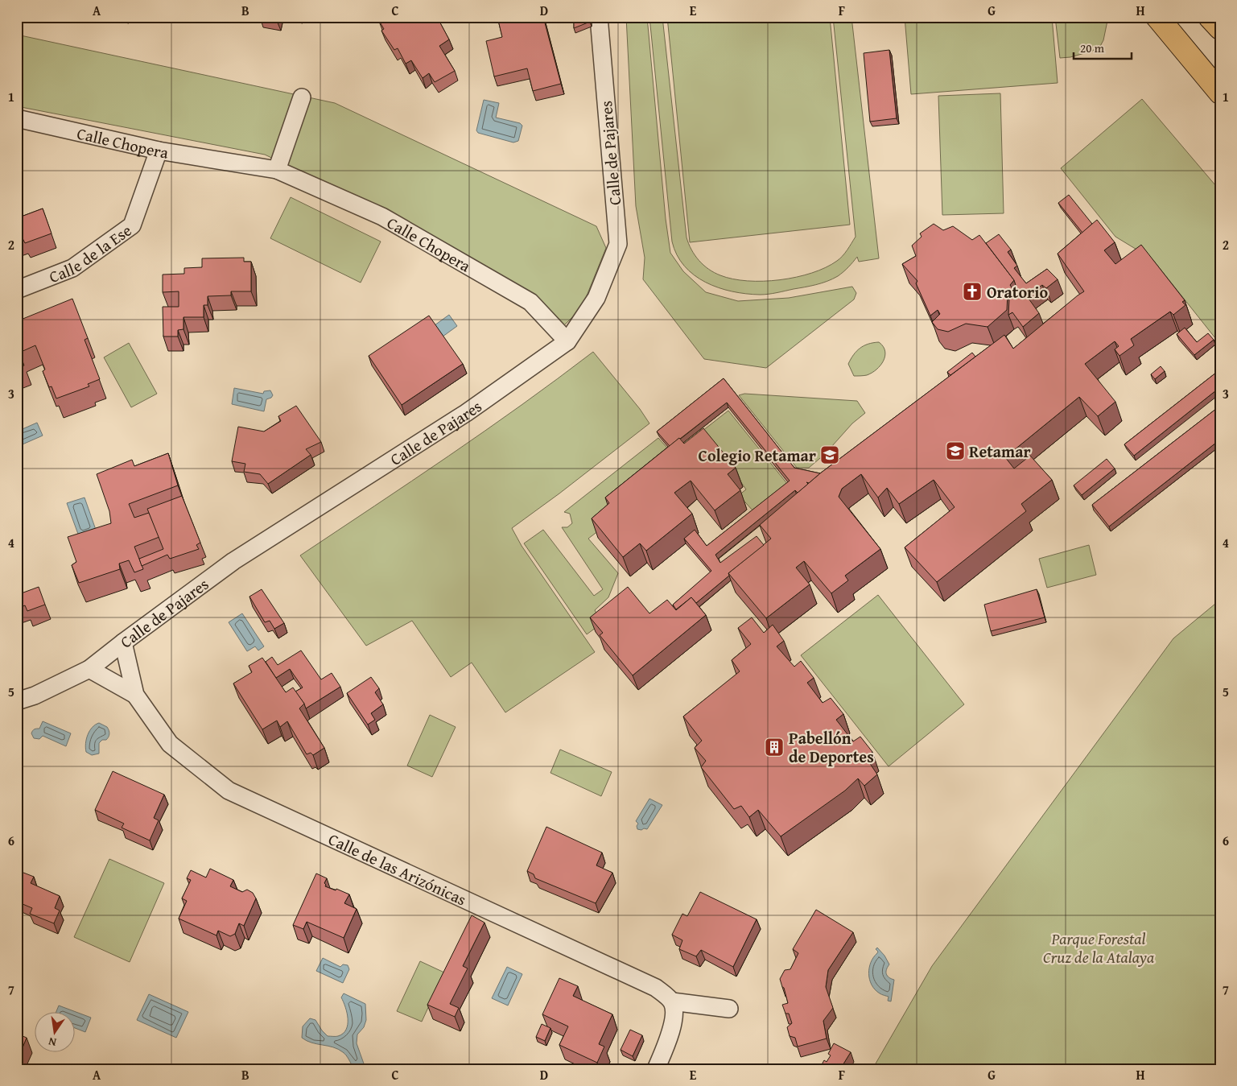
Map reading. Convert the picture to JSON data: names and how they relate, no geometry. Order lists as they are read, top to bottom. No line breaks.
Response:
{"streets":{"street":["Calle Chopera","Calle de Pajares","Calle de la Ese","Calle de las Arizónicas"]},"crossings":[["Calle Chopera","Calle de Pajares"],["Calle Chopera","Calle de la Ese"],["Calle de Pajares","Calle de las Arizónicas"]],"parks":["Parque Forestal Cruz de la Atalaya"],"places":{"church":["Oratorio"],"school or university":["Retamar","Colegio Retamar"],"building":["Pabellón de Deportes"]},"scale_bar":"20 m","north":"bottom","grid":{"columns":["A","B","C","D","E","F","G","H"],"rows":["1","2","3","4","5","6","7"]}}
